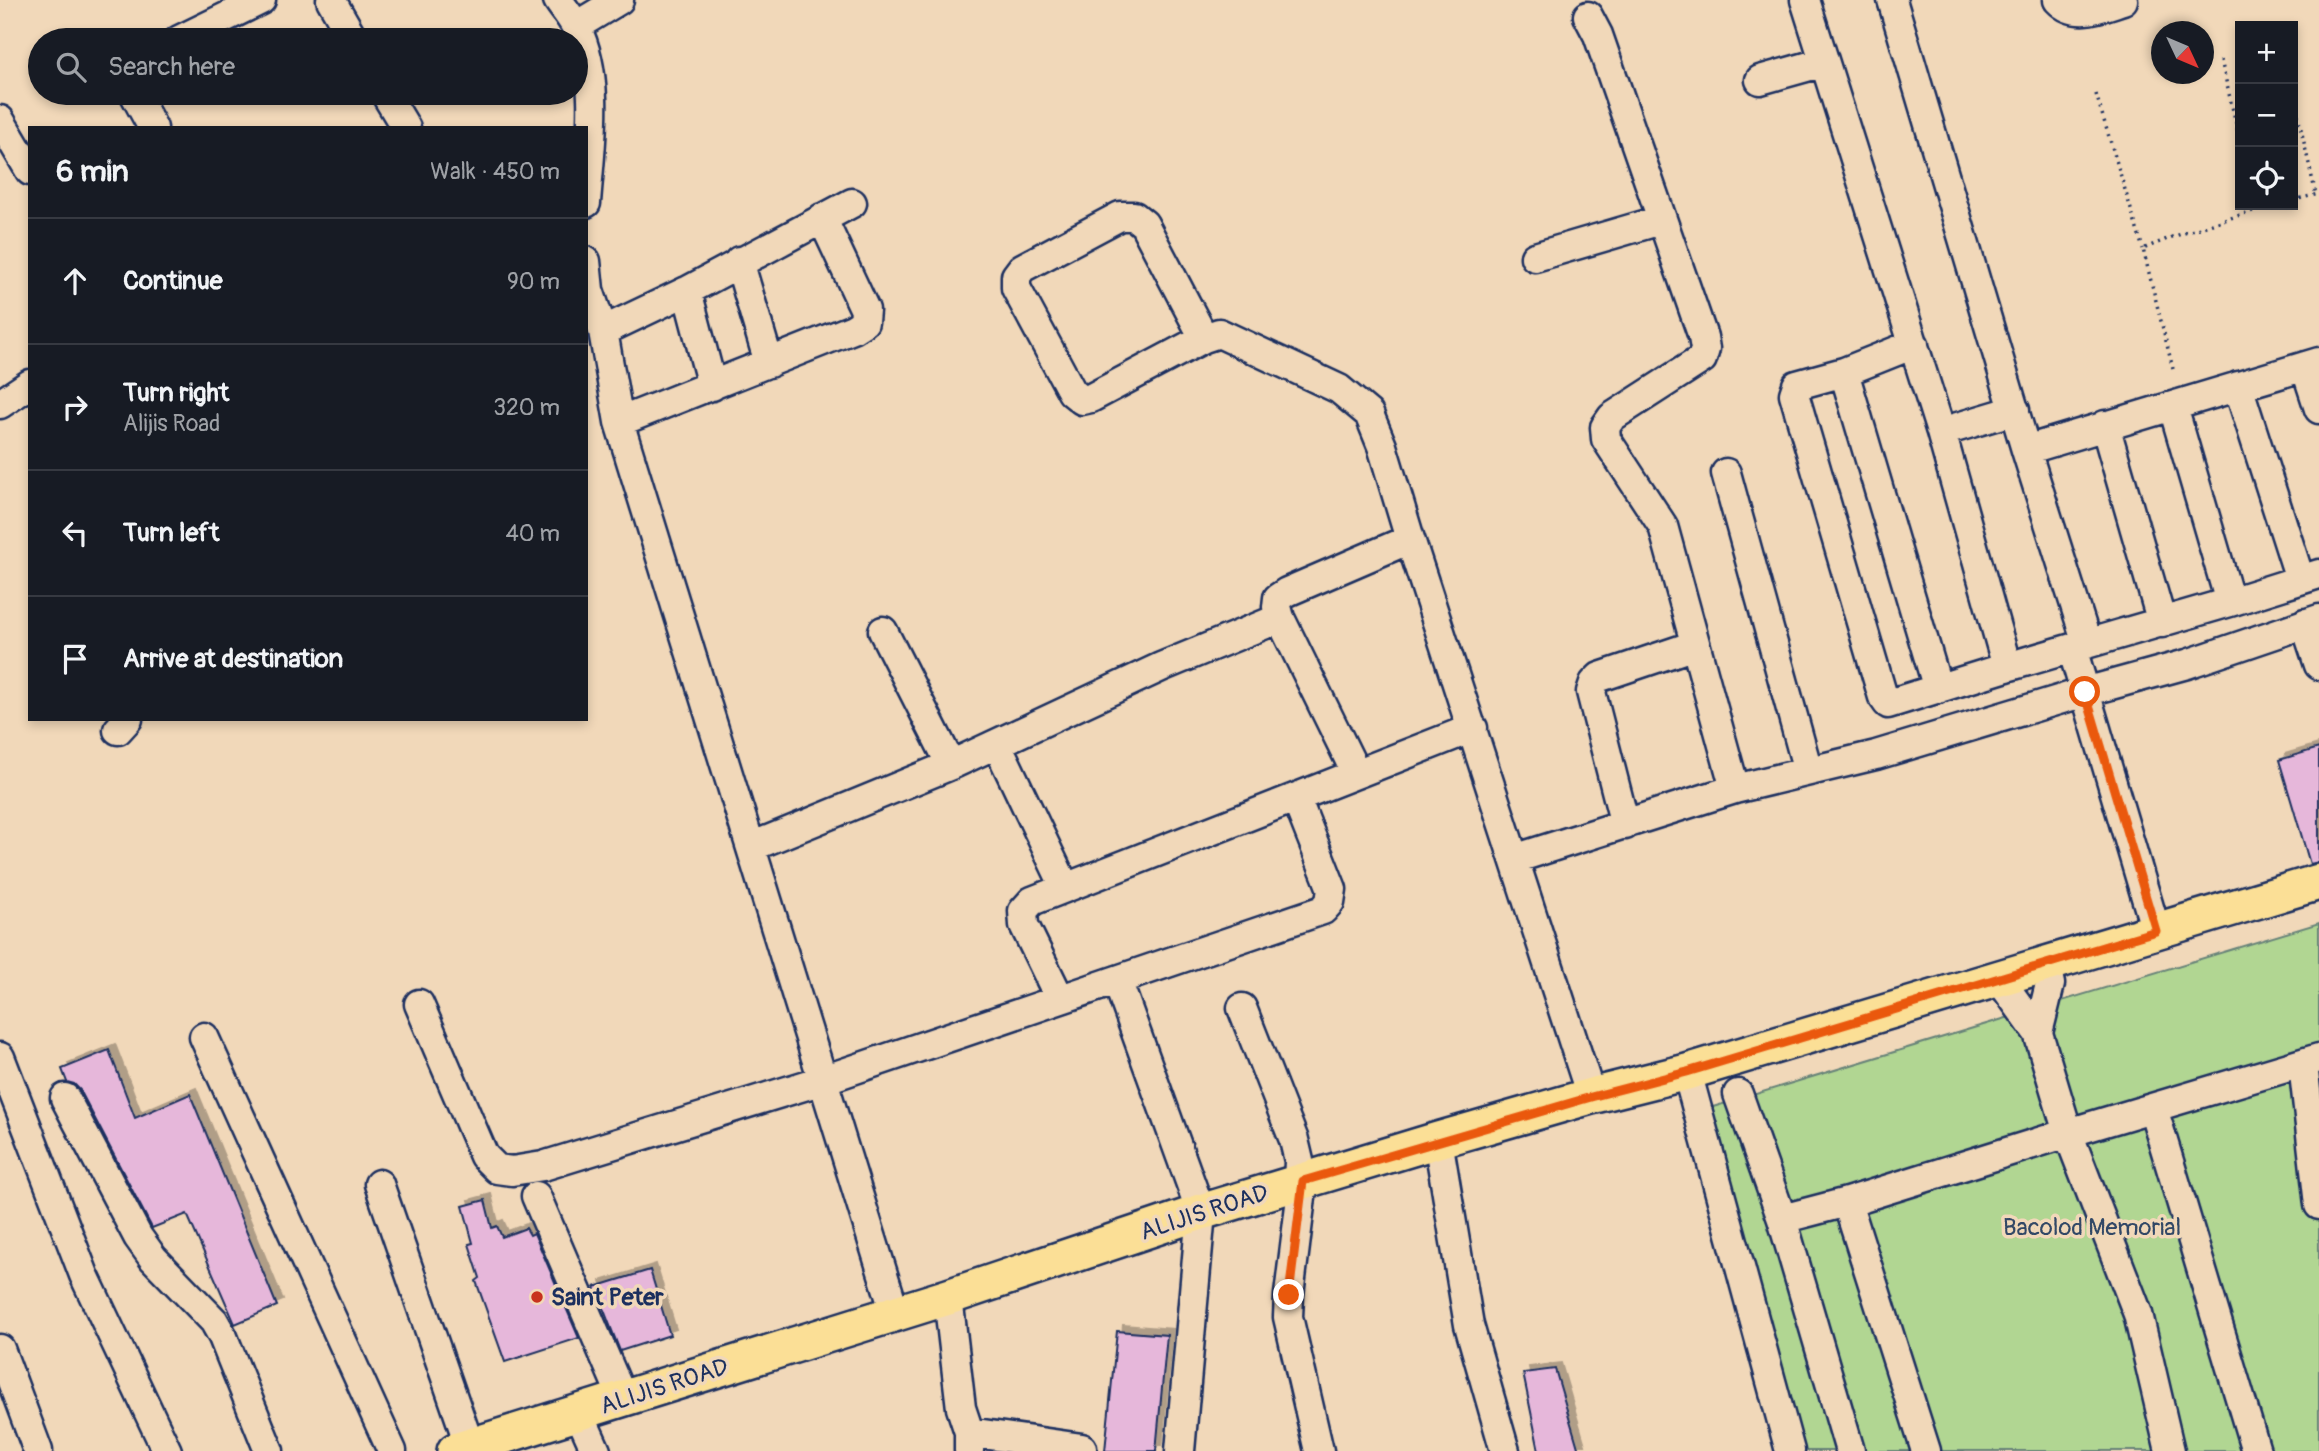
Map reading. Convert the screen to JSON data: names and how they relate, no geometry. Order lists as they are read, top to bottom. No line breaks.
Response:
{"streets":{"main road":["ALIJIS ROAD"]},"parks":["Bacolod Memorial"],"places":["Saint Peter"],"north":"bottom right","page":{"map_buttons":["+","−"],"search":"Search here","heading":["6 min","Walk · 450 m"],"list":[["Continue","90 m"],["Turn right","Alijis Road","320 m"],["Turn left","40 m"],"Arrive at destination"]}}
